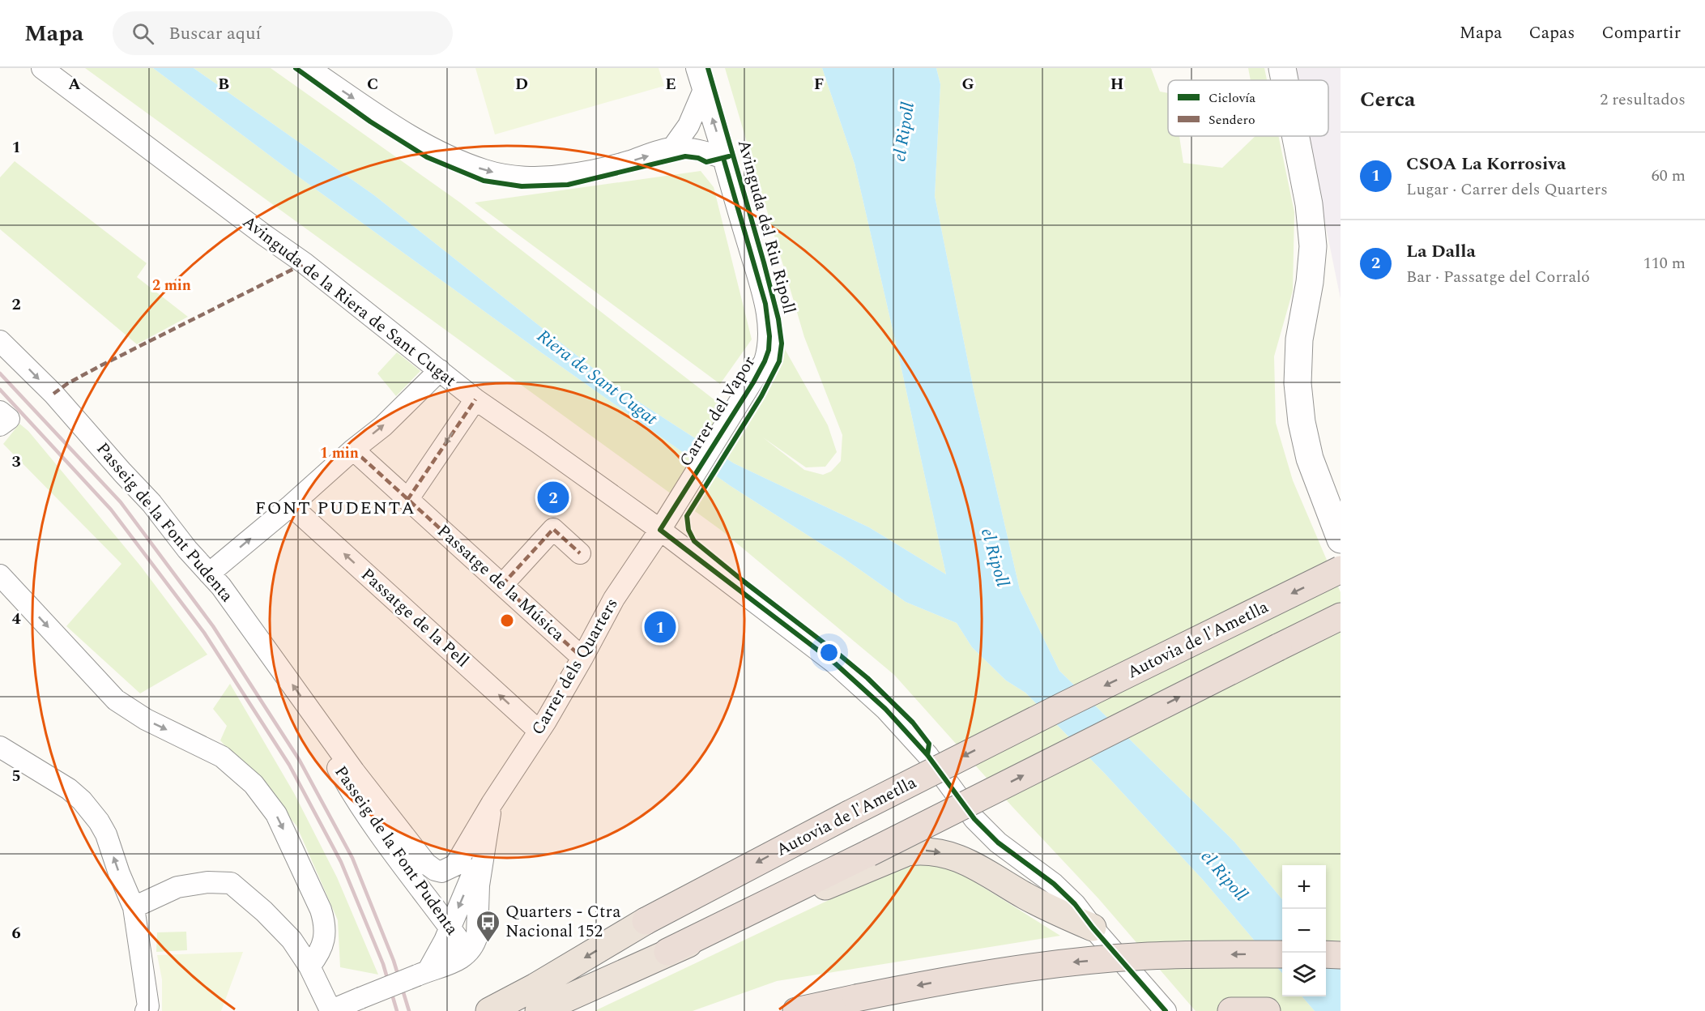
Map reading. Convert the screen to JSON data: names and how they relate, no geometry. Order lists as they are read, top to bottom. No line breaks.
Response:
{"streets":{"highway":["Autovia de l'Ametlla"],"street":["Avinguda de la Riera de Sant Cugat","Carrer del Vapor","Passeig de la Font Pudenta","Passatge de la Música","Passatge de la Pell","Carrer dels Quarters"],"cycle path":["Avinguda del Riu Ripoll"]},"crossings":[["Avinguda de la Riera de Sant Cugat","Carrer del Vapor"],["Avinguda de la Riera de Sant Cugat","Carrer dels Quarters"],["Carrer del Vapor","Carrer dels Quarters"],["Passeig de la Font Pudenta","Carrer dels Quarters"],["Passatge de la Música","Carrer dels Quarters"],["Passatge de la Pell","Carrer dels Quarters"]],"one_way":["Passatge de la Pell"],"districts":["FONT PUDENTA"],"water":["el Ripoll","Riera de Sant Cugat"],"places":{"bus stop":["Quarters - Ctra Nacional 152"]},"legend":["Ciclovía","Sendero"],"page":{"header":"Mapa","search":"Buscar aquí","nav":["Mapa","Capas","Compartir"],"heading":["Cerca","2 resultados"],"list":[{"mark":"1","name":"CSOA La Korrosiva","note":"Lugar · Carrer dels Quarters","value":"60 m"},{"mark":"2","name":"La Dalla","note":"Bar · Passatge del Corraló","value":"110 m"}],"pins":["2","1"],"map_buttons":["+","−"]},"grid":{"columns":["A","B","C","D","E","F","G","H"],"rows":["1","2","3","4","5","6"]},"rings":["2 min","1 min"]}
